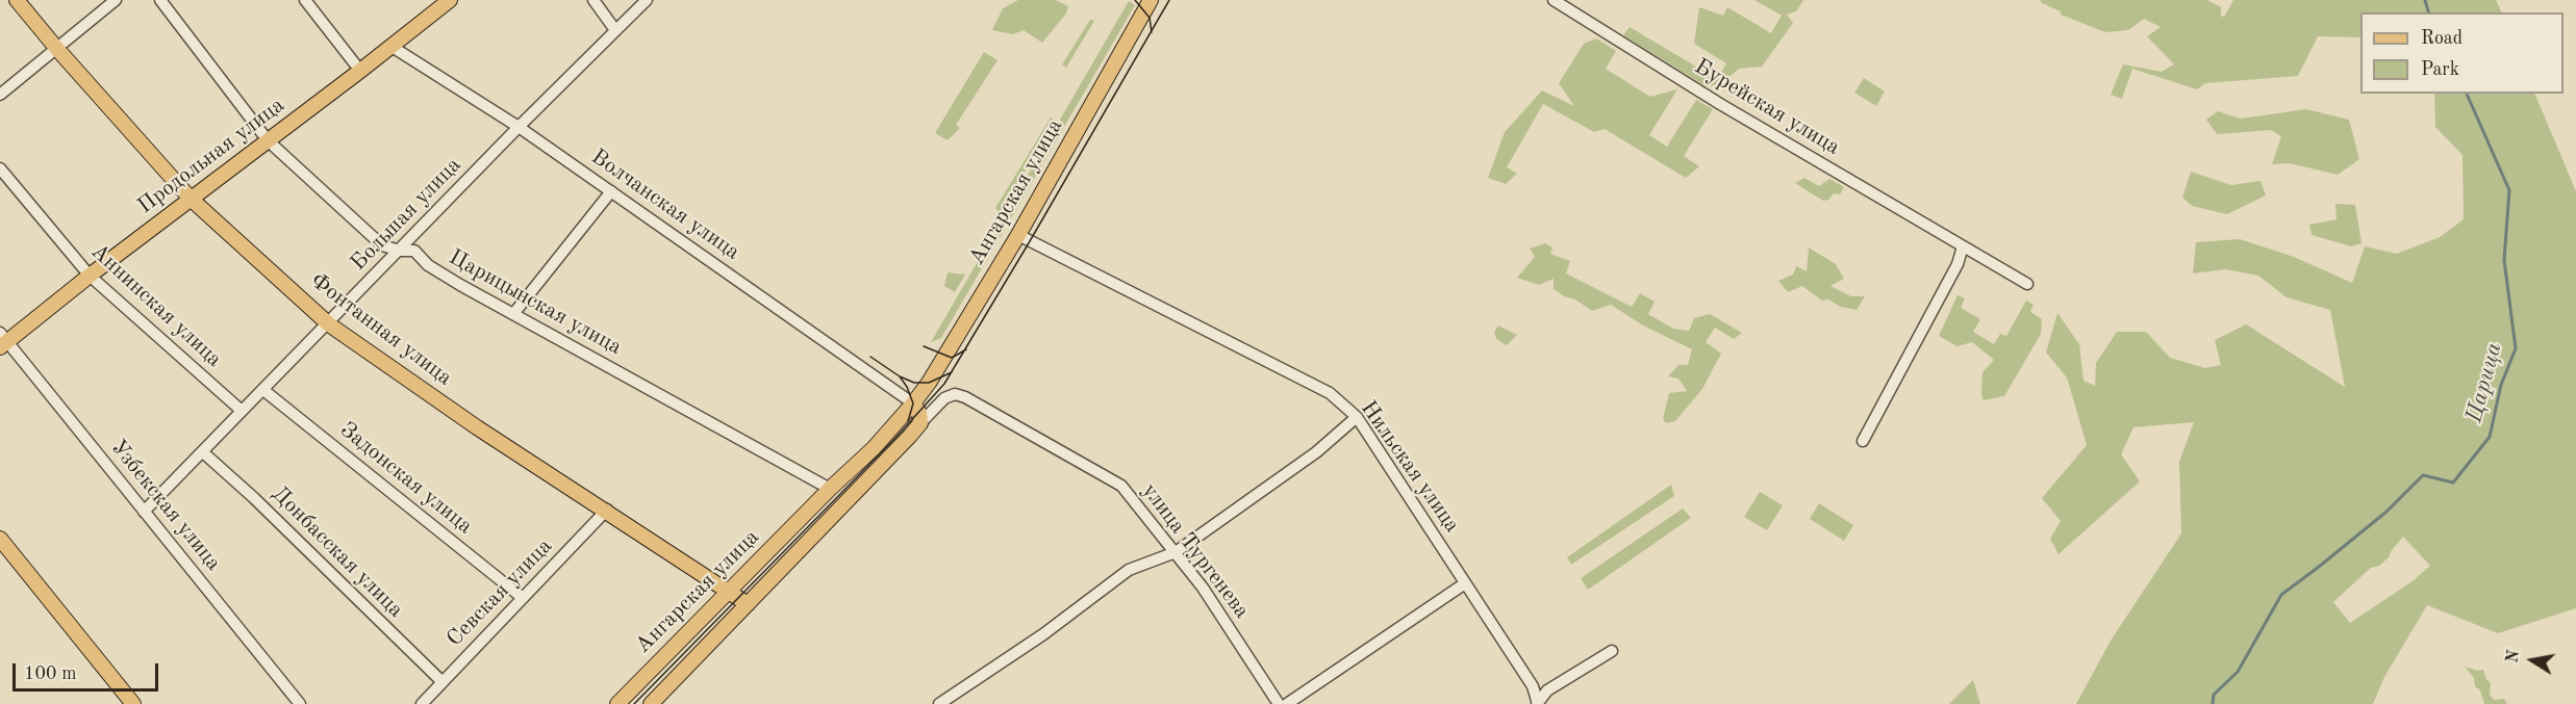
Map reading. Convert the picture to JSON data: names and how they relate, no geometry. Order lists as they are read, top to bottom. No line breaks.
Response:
{"streets":{"main road":["Продольная улица","Ангарская улица","Фонтанная улица"],"street":["Бурейская улица","Волчанская улица","Большая улица","Царицынская улица","Аннинская улица","Нильская улица","Задонская улица","Узбекская улица","улица Тургенева","Донбасская улица","Севская улица"]},"crossings":[["Продольная улица","Волчанская улица"],["Продольная улица","Царицынская улица"],["Продольная улица","Аннинская улица"],["Продольная улица","Фонтанная улица"],["Продольная улица","Узбекская улица"],["Ангарская улица","Волчанская улица"],["Ангарская улица","Царицынская улица"],["Ангарская улица","Фонтанная улица"],["Ангарская улица","Нильская улица"],["Ангарская улица","улица Тургенева"],["Волчанская улица","Большая улица"],["Волчанская улица","улица Тургенева"],["Большая улица","Царицынская улица"],["Большая улица","Аннинская улица"],["Большая улица","Фонтанная улица"],["Большая улица","Задонская улица"],["Большая улица","Узбекская улица"],["Большая улица","Донбасская улица"],["Фонтанная улица","Севская улица"],["Задонская улица","Севская улица"],["Донбасская улица","Севская улица"]],"water":["Царица"],"legend":["Road","Park"],"scale_bar":"100 m","north":"left"}
